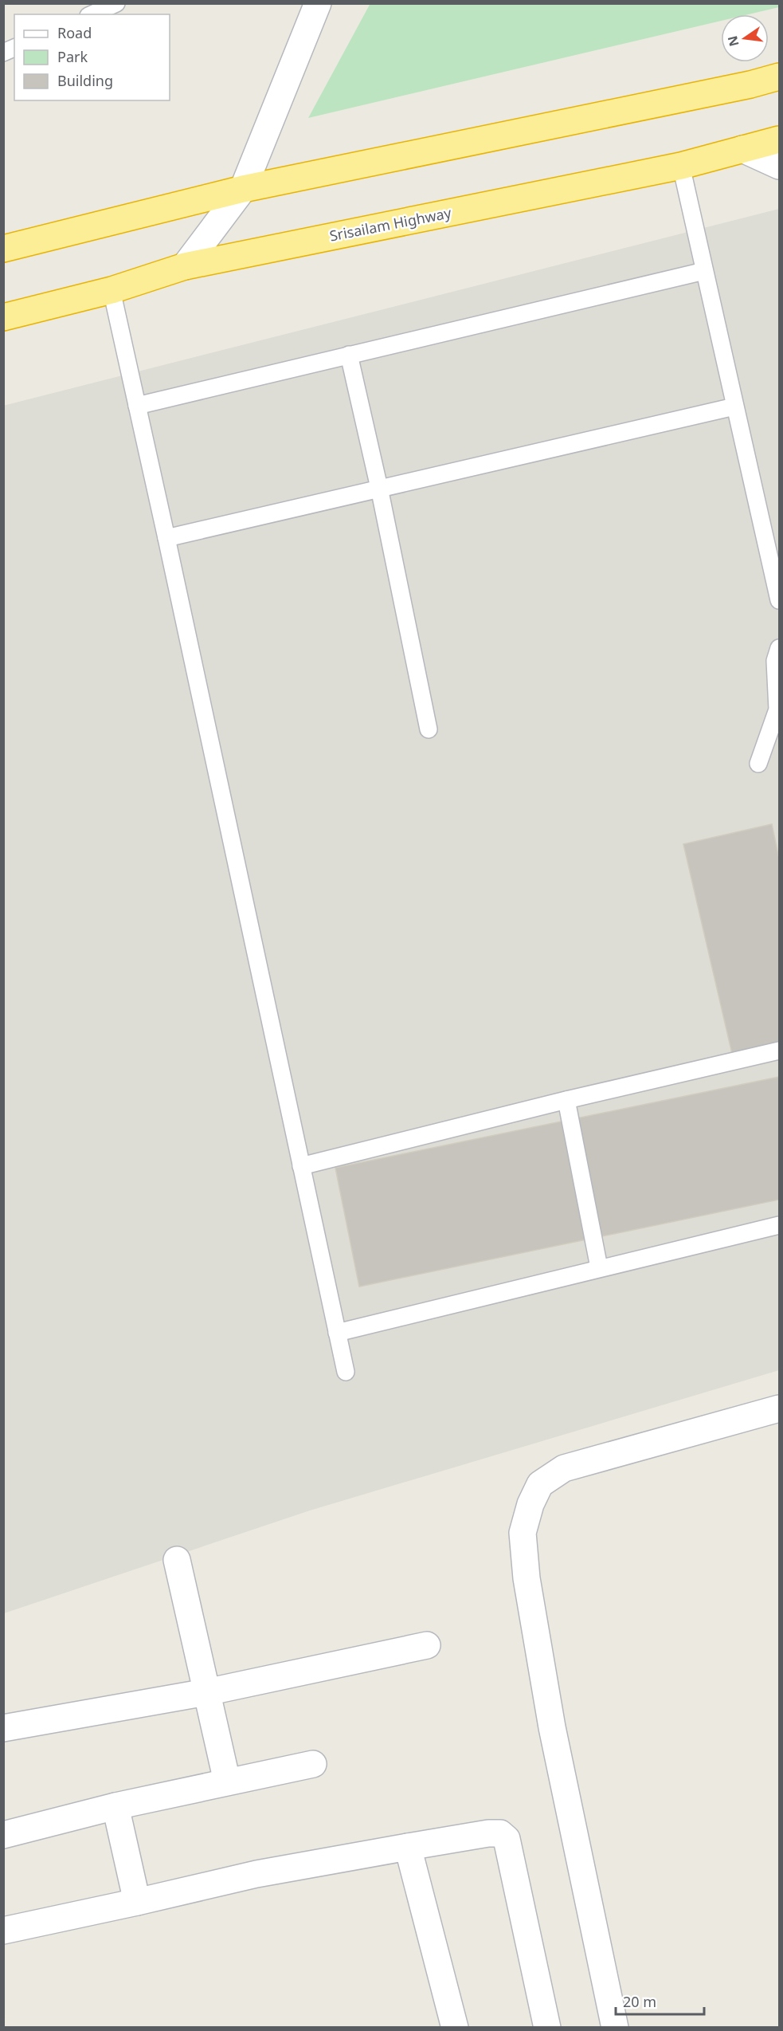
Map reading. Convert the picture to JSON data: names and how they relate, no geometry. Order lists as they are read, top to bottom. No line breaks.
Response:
{"streets":{"highway":["Srisailam Highway"]},"legend":["Road","Park","Building"],"scale_bar":"20 m","north":"left"}
